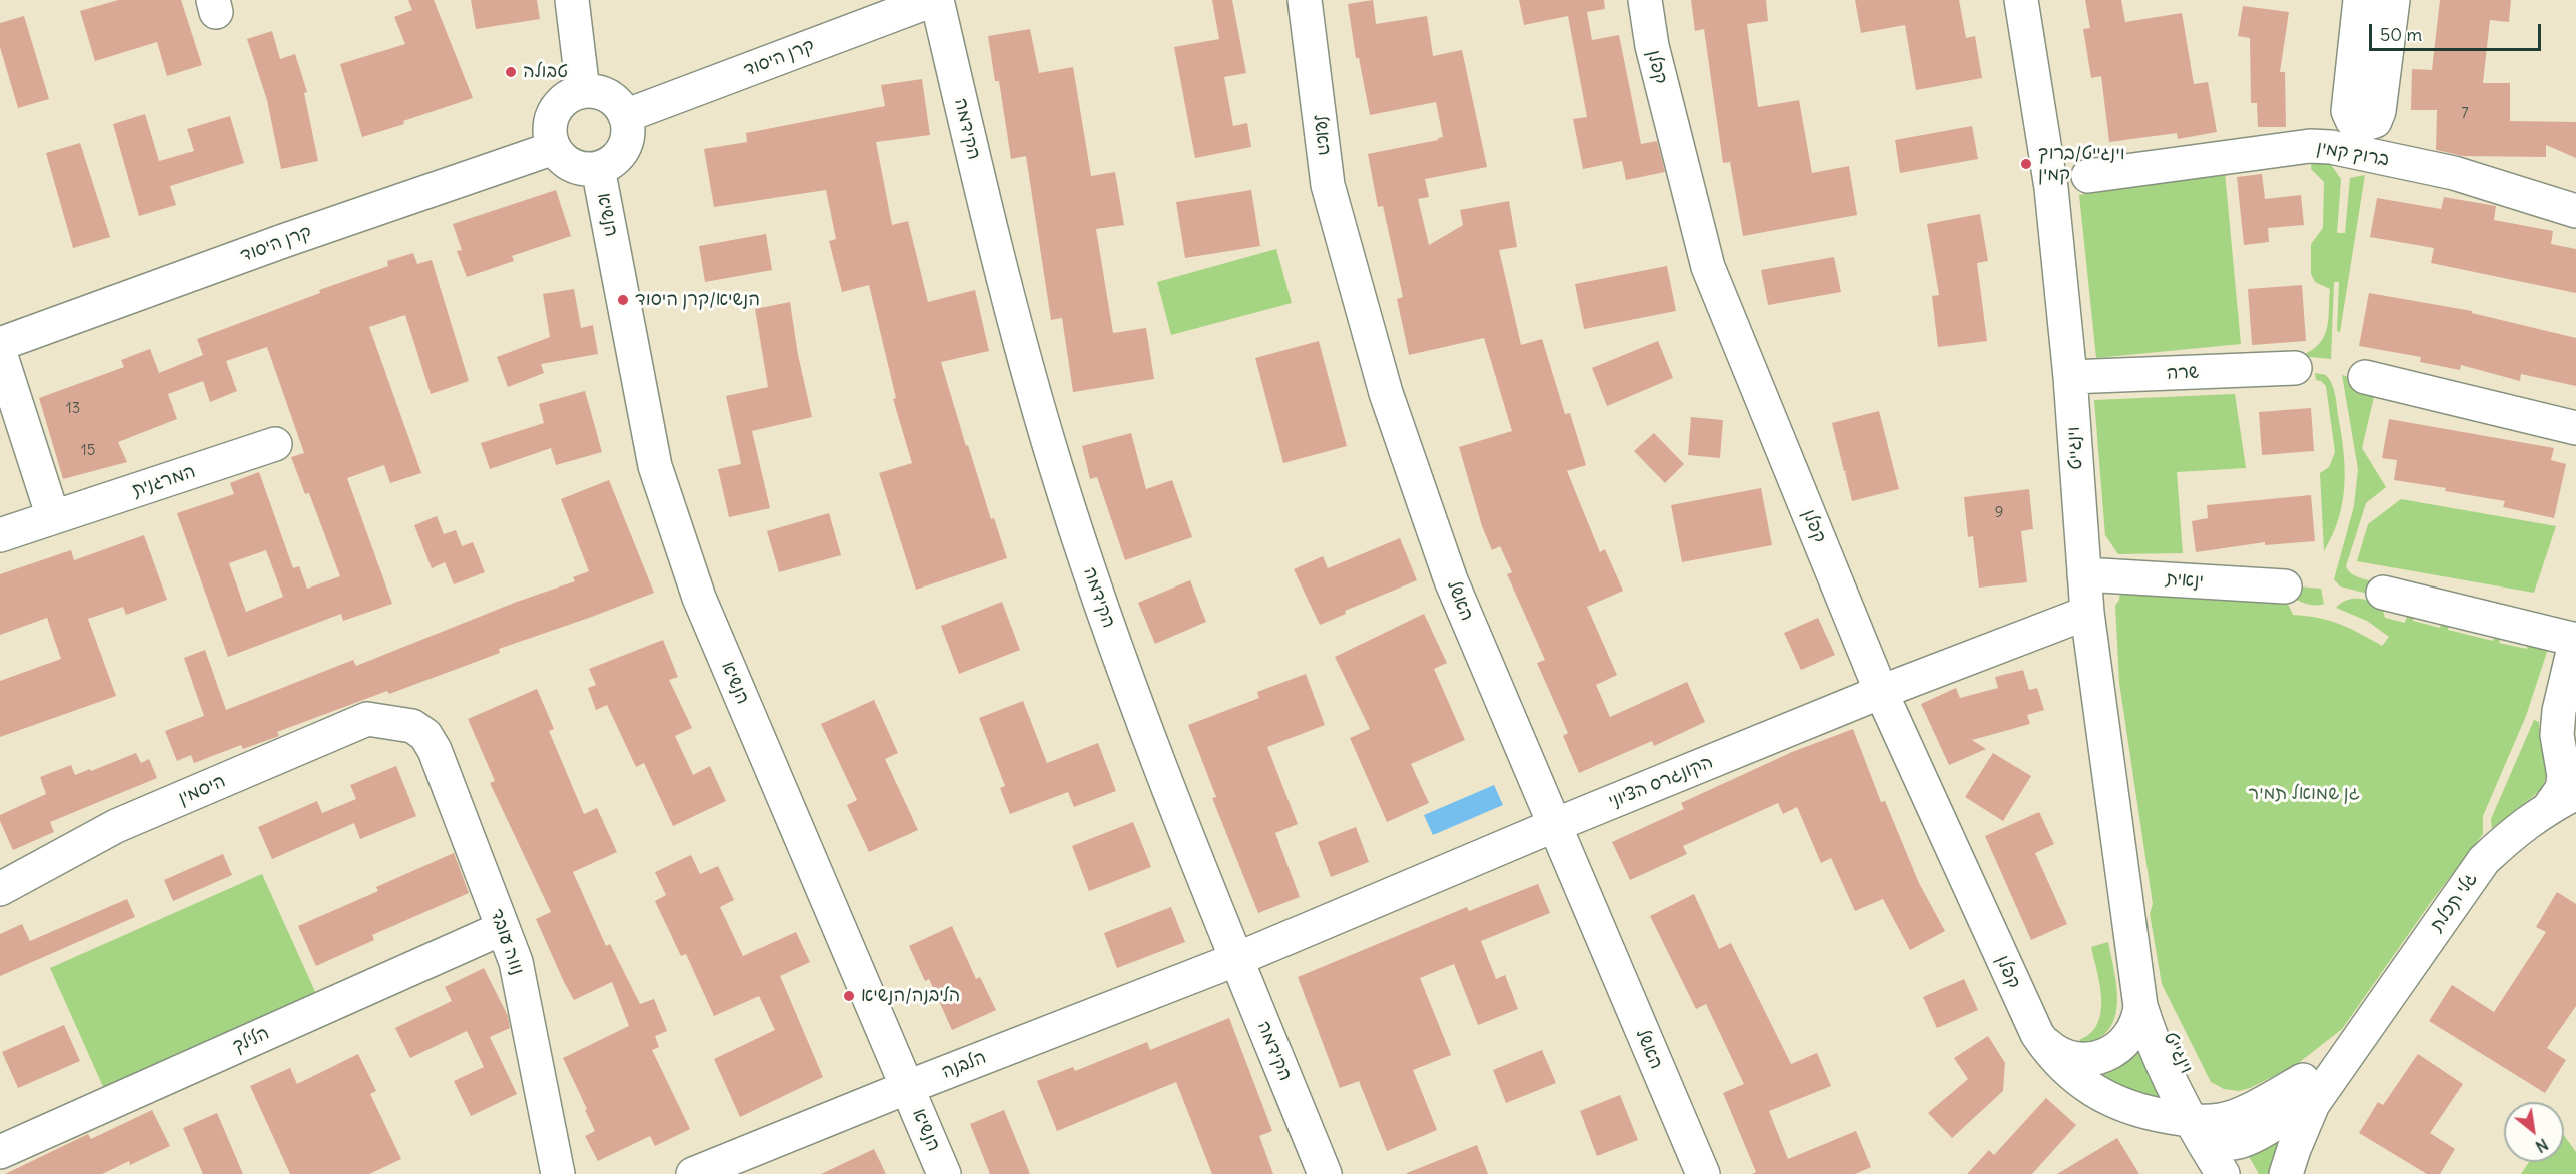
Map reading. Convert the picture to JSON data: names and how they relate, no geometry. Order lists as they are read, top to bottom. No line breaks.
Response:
{"streets":{"street":["קרן היסוד","קפלן","הקידמה","האשל","ברוך קמין","הנשיא","שרה","וינגייט","המרגנית","ינאית","הקונגרס הציוני","היסמין","גלי תכלת","נווה עובד","הלילך","הלבנה"]},"crossings":[["קרן היסוד","הקידמה"],["קרן היסוד","הנשיא"],["קפלן","וינגייט"],["קפלן","הקונגרס הציוני"],["קפלן","גלי תכלת"],["הקידמה","הקונגרס הציוני"],["הקידמה","הלבנה"],["האשל","הקונגרס הציוני"],["הנשיא","הלבנה"],["שרה","וינגייט"],["וינגייט","ינאית"],["וינגייט","הקונגרס הציוני"],["וינגייט","גלי תכלת"],["הקונגרס הציוני","הלבנה"],["היסמין","נווה עובד"],["נווה עובד","הלילך"]],"parks":["גן שמואל תמיר"],"places":["טבולה","וינגייט/ברוך קמין","הנשיא/קרן היסוד","הליבנה/הנשיא"],"house_numbers":["7","13","15","9"],"scale_bar":"50 m","north":"bottom right"}
